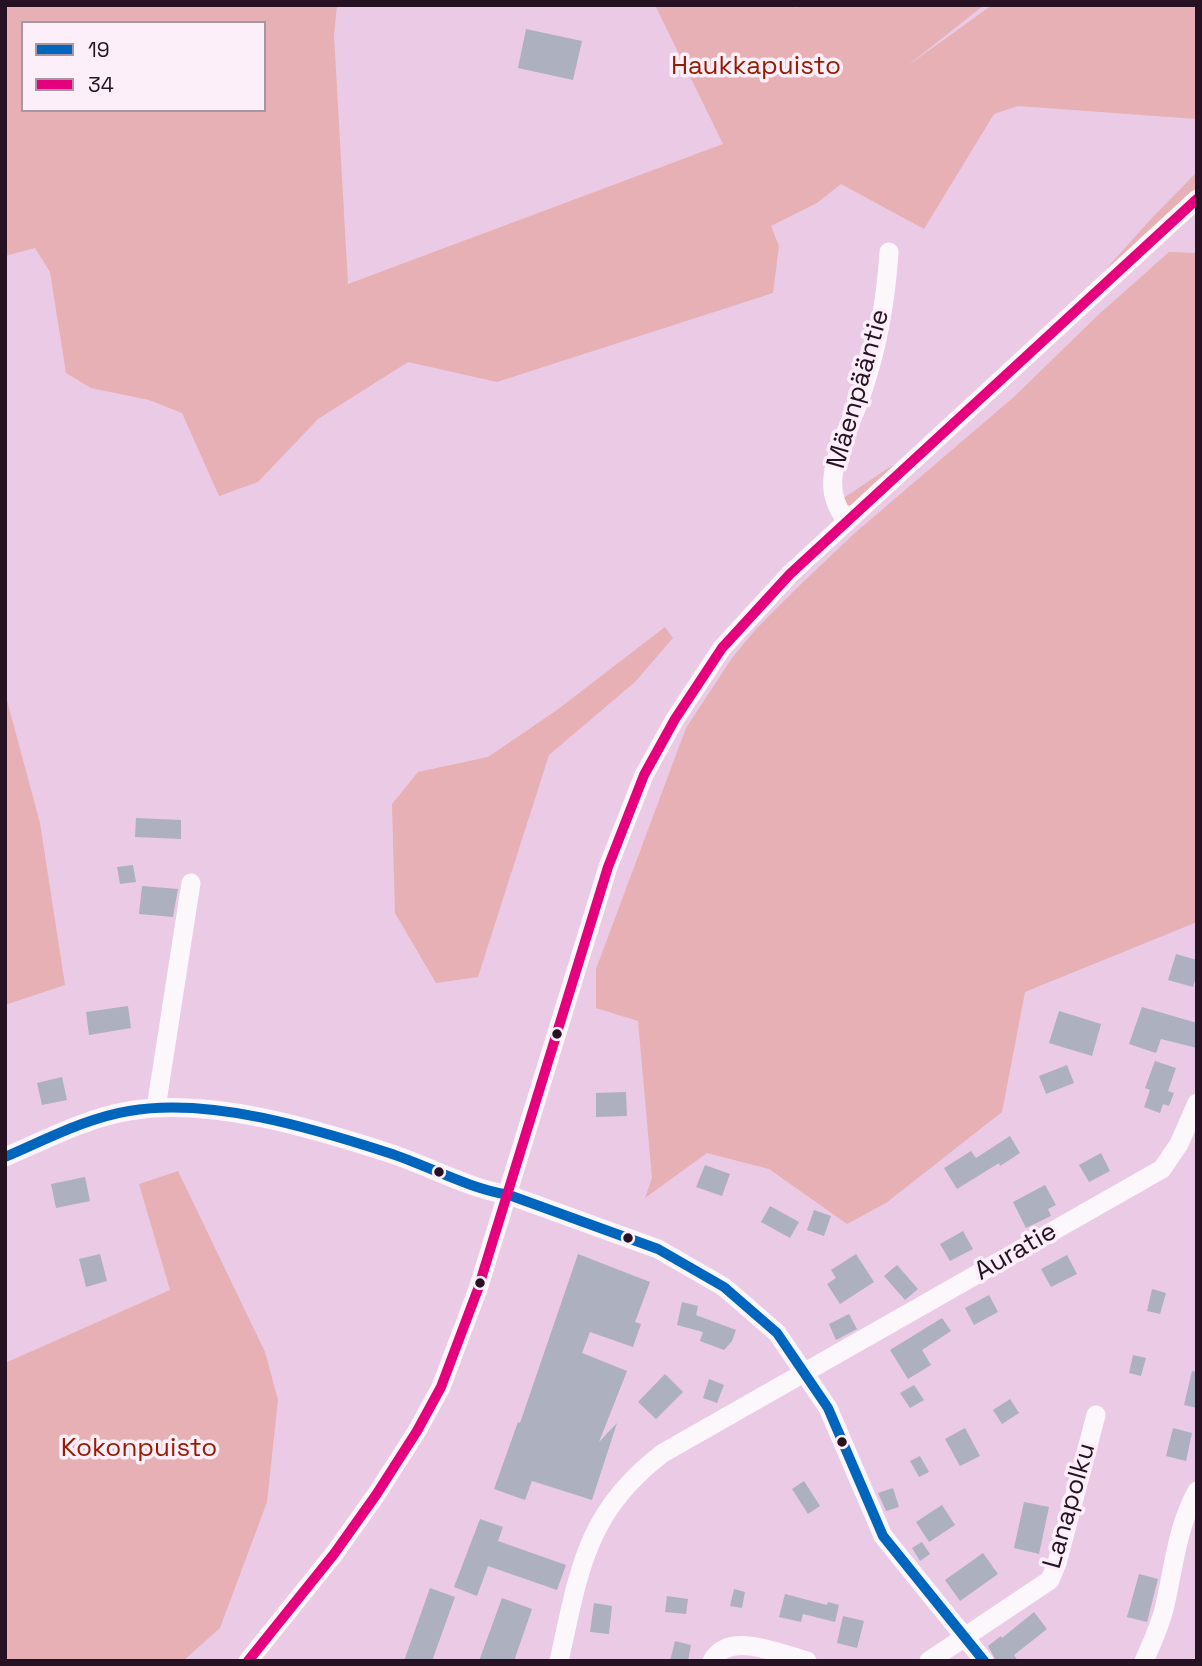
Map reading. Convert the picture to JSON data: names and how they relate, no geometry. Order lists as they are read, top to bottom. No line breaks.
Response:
{"streets":{"street":["Mäenpääntie","Auratie","Lanapolku"]},"parks":["Haukkapuisto","Kokonpuisto"],"lines":["transit line 34","transit line 19"],"legend":["19","34"]}
